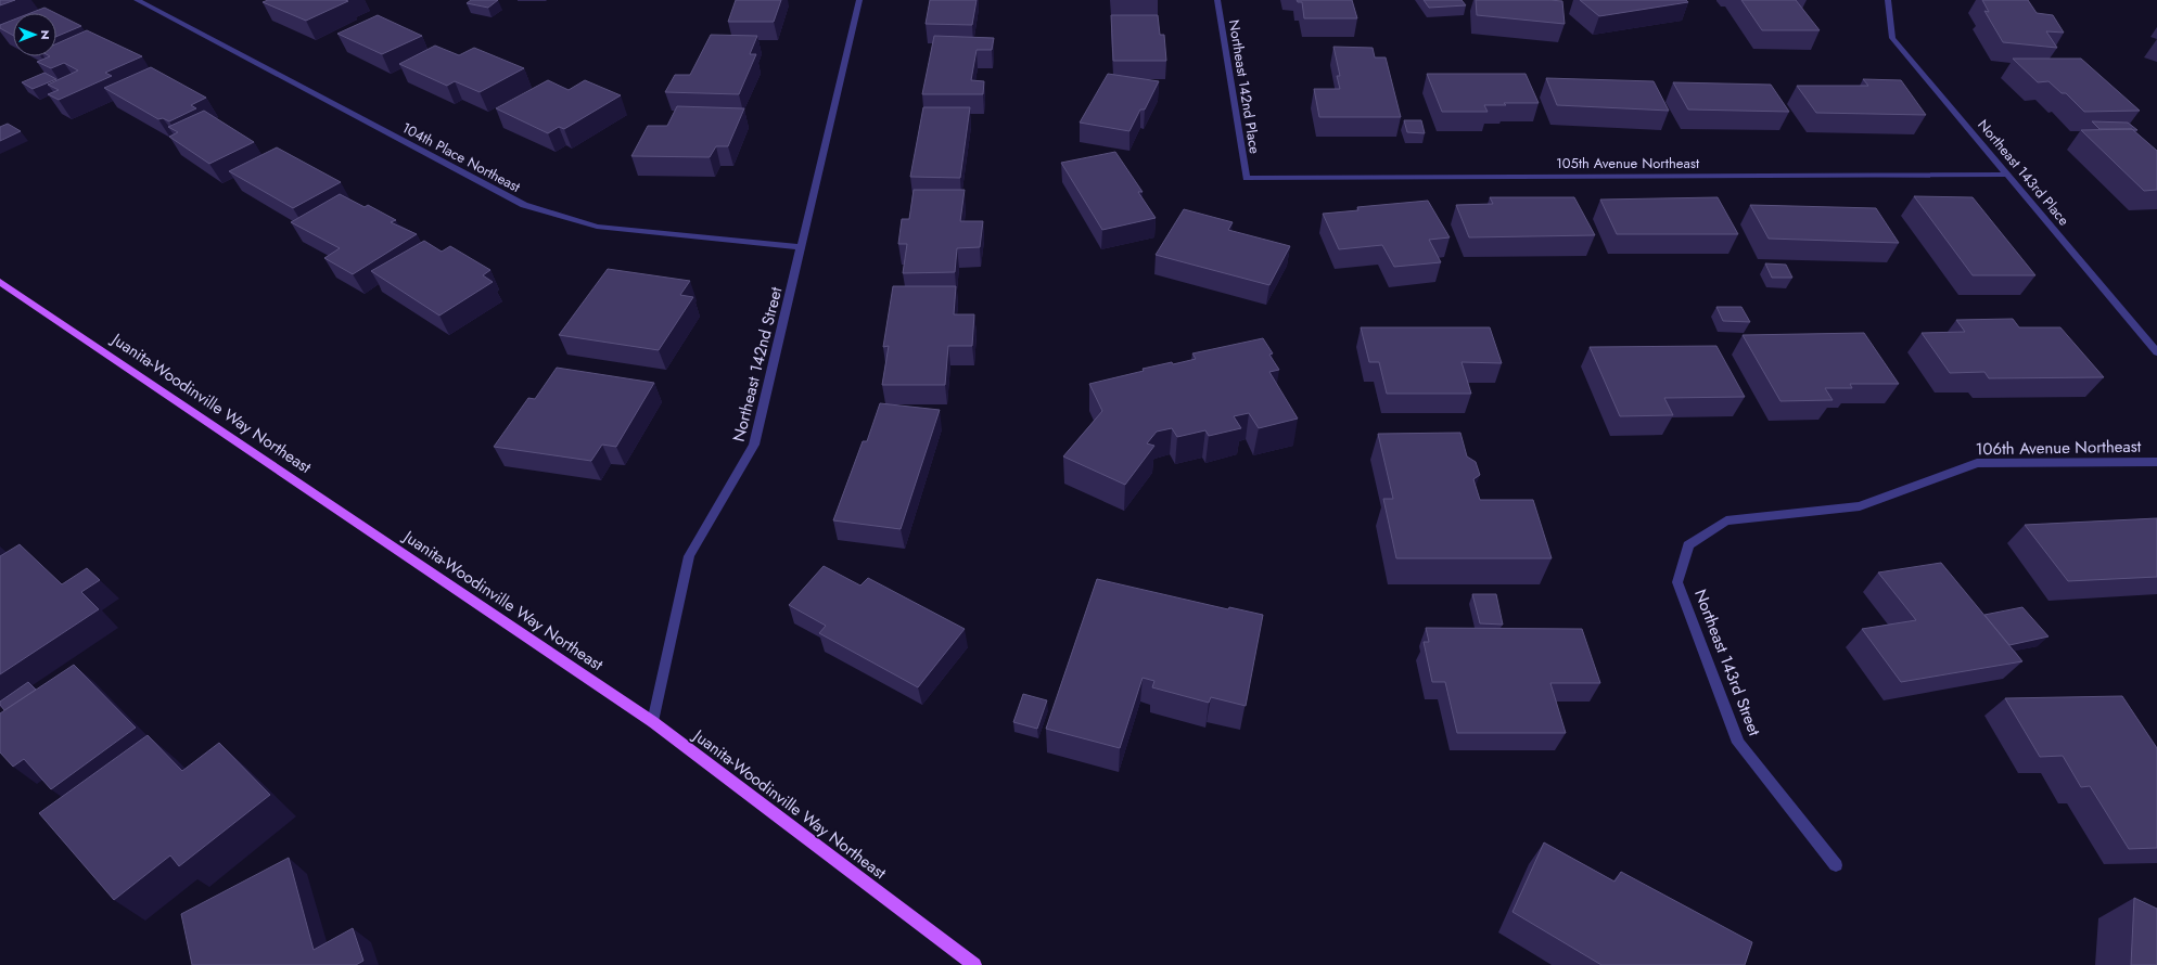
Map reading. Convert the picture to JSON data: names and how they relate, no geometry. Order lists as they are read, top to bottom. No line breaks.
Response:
{"streets":{"main road":["Juanita-Woodinville Way Northeast"],"street":["Northeast 142nd Place","104th Place Northeast","105th Avenue Northeast","Northeast 143rd Place","Northeast 142nd Street","106th Avenue Northeast","Northeast 143rd Street"]},"crossings":[["Northeast 142nd Place","105th Avenue Northeast"],["104th Place Northeast","Northeast 142nd Street"],["105th Avenue Northeast","Northeast 143rd Place"],["Northeast 142nd Street","Juanita-Woodinville Way Northeast"],["106th Avenue Northeast","Northeast 143rd Street"]],"north":"right"}
